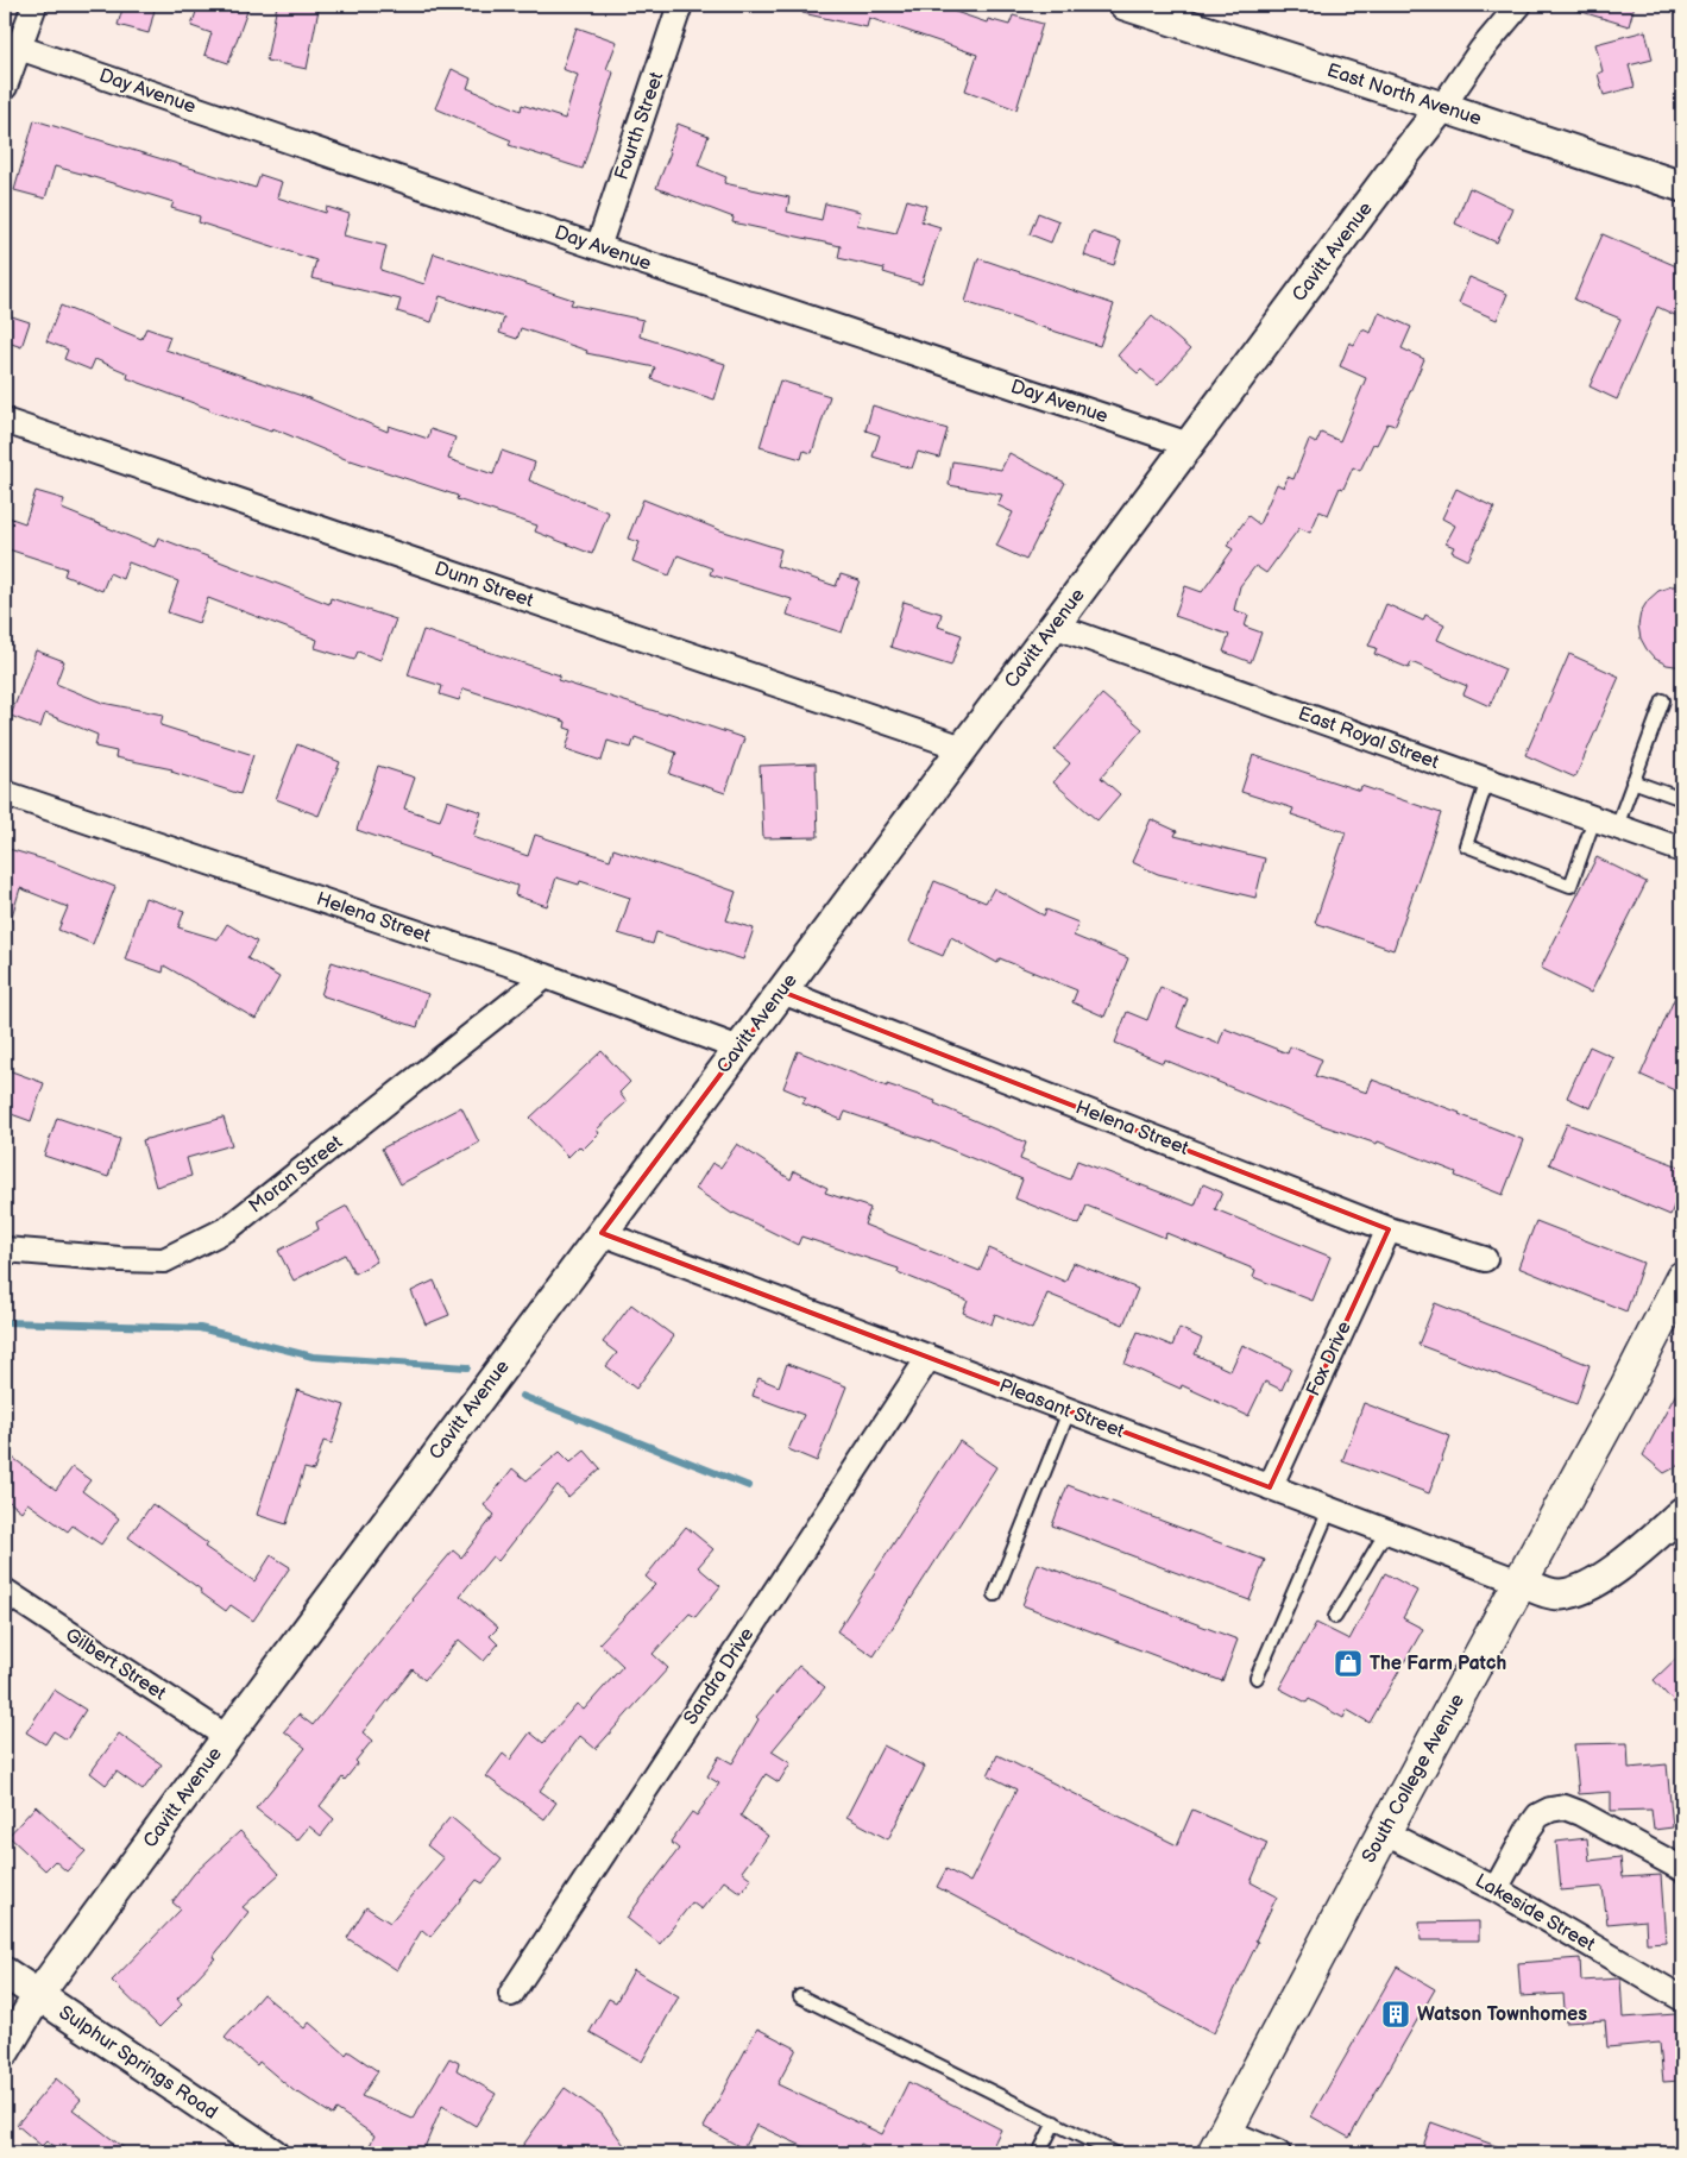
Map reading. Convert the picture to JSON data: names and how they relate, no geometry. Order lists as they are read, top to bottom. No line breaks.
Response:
{"streets":{"main road":["South College Avenue"],"street":["Day Avenue","East North Avenue","Fourth Street","Cavitt Avenue","Dunn Street","East Royal Street","Helena Street","Moran Street","Fox Drive","Pleasant Street","Gilbert Street","Sandra Drive","Lakeside Street","Sulphur Springs Road"]},"crossings":[["Day Avenue","Fourth Street"],["Day Avenue","Cavitt Avenue"],["East North Avenue","Cavitt Avenue"],["Cavitt Avenue","Dunn Street"],["Cavitt Avenue","East Royal Street"],["Cavitt Avenue","Helena Street"],["Cavitt Avenue","Pleasant Street"],["Cavitt Avenue","Gilbert Street"],["Cavitt Avenue","Sulphur Springs Road"],["Helena Street","Moran Street"],["Helena Street","Fox Drive"],["Fox Drive","Pleasant Street"],["Pleasant Street","Sandra Drive"],["Pleasant Street","South College Avenue"],["South College Avenue","Lakeside Street"]],"places":{"shop":["The Farm Patch"],"building":["Watson Townhomes"]}}
